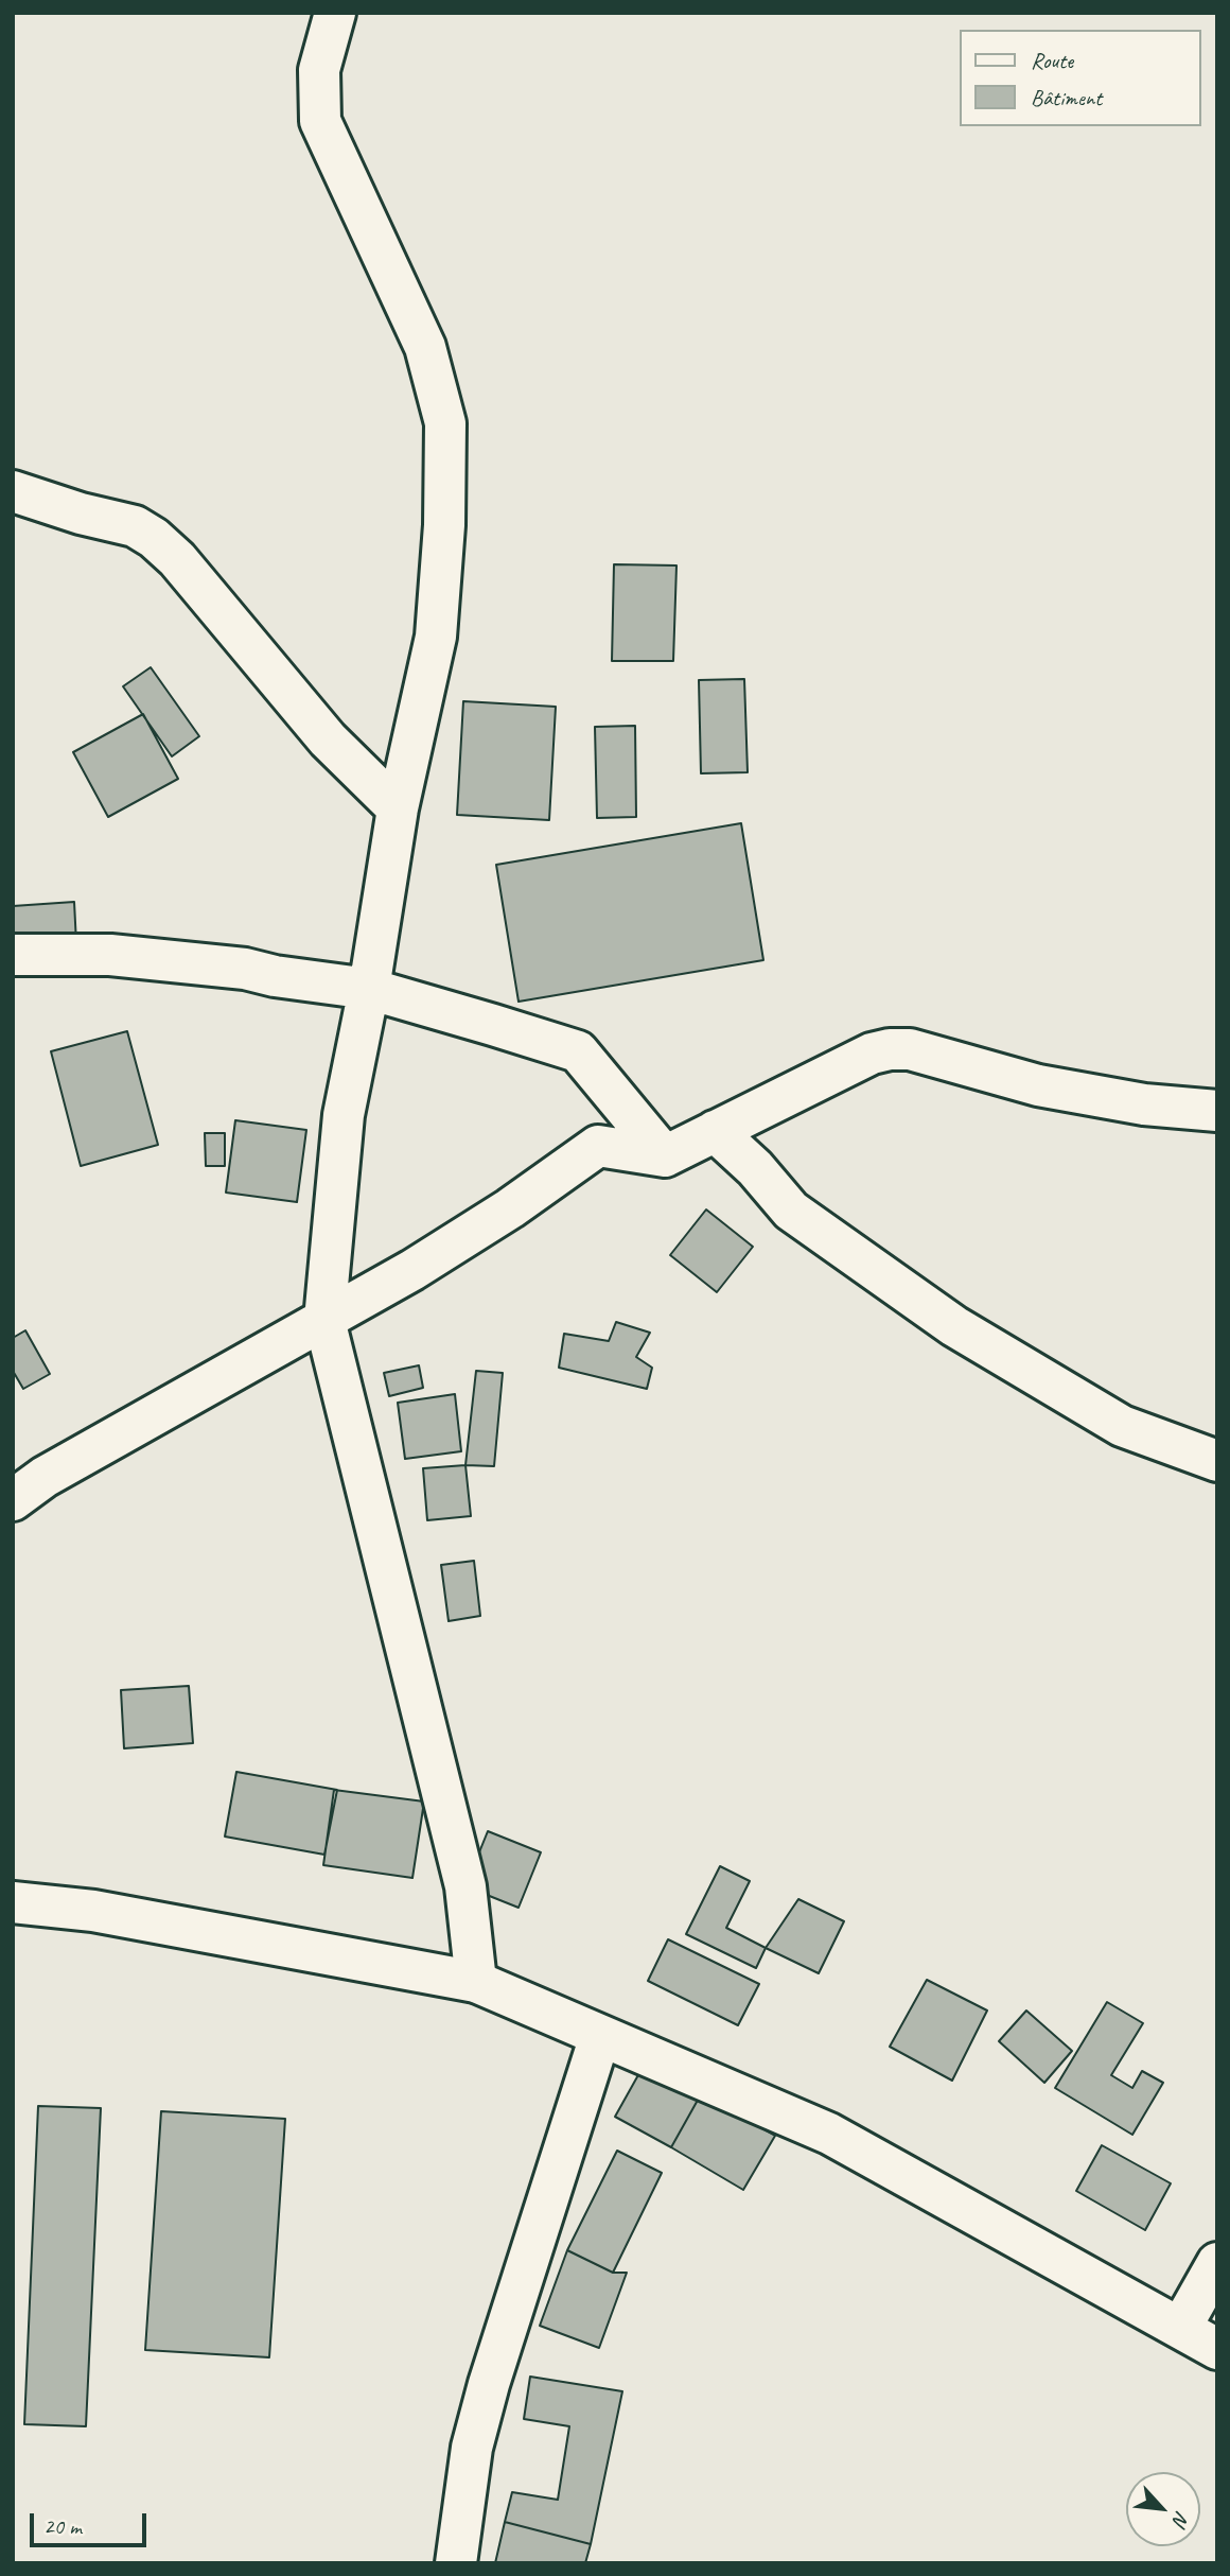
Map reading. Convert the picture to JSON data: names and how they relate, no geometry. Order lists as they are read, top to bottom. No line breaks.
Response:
{"legend":["Route","Bâtiment"],"scale_bar":"20 m","north":"bottom right"}
